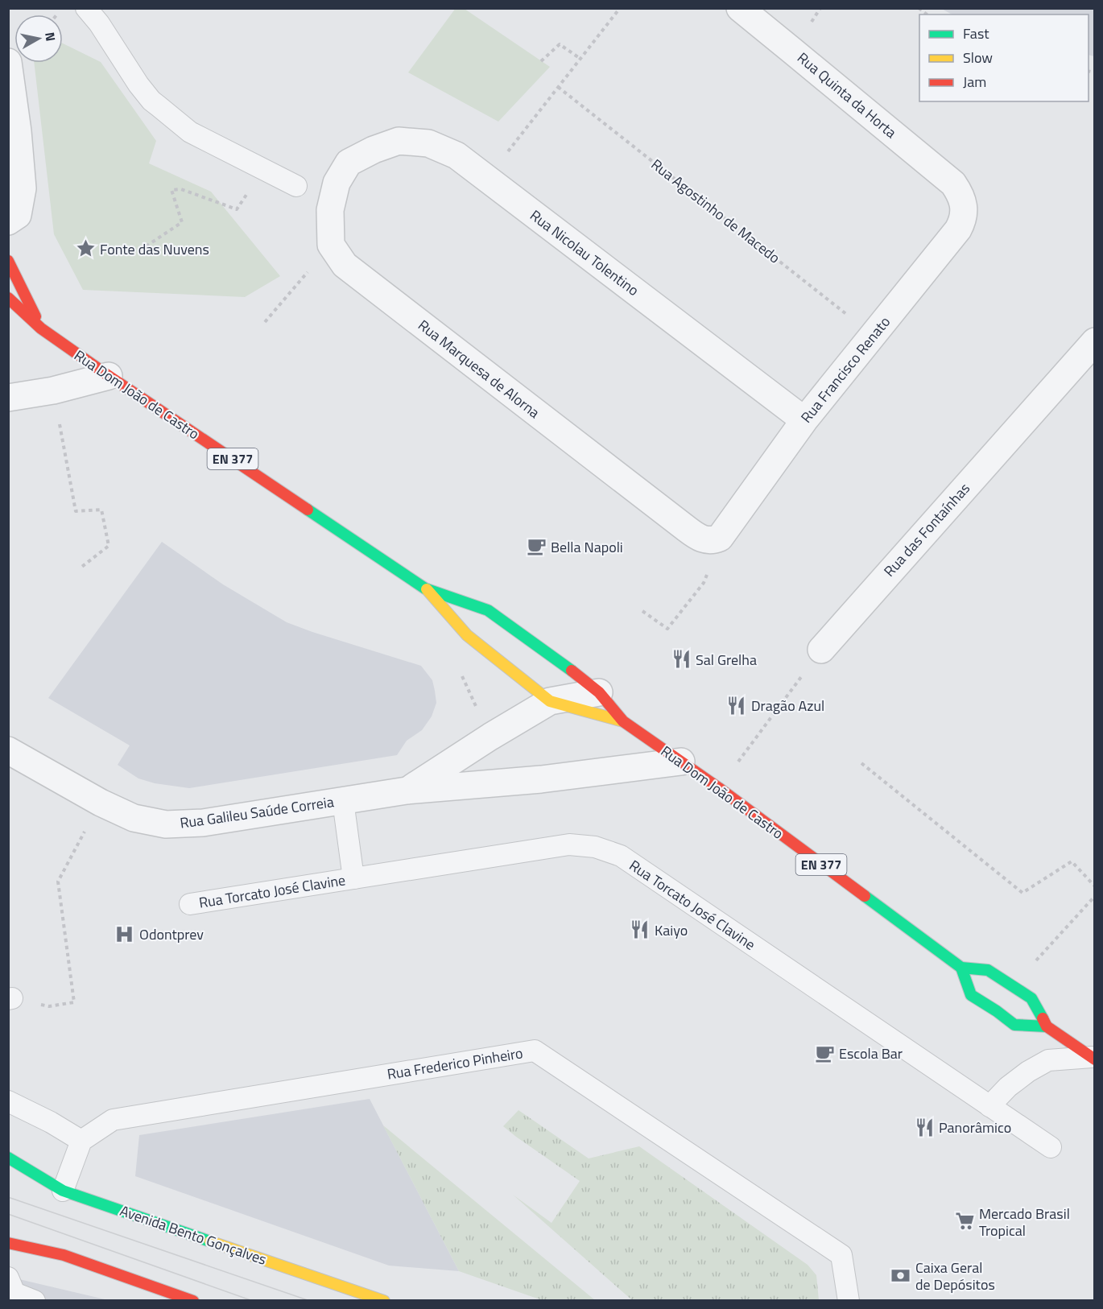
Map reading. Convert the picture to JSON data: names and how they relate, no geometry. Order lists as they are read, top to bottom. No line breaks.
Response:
{"streets":{"main road":["Rua Dom João de Castro","EN 377","Avenida Bento Gonçalves"],"street":["Rua Quinta da Horta","Rua Nicolau Tolentino","Rua Marquesa de Alorna","Rua Francisco Renato","Rua das Fontaínhas","Rua Galileu Saúde Correia"],"lane":["Rua Torcato José Clavine","Rua Frederico Pinheiro"],"path":["Rua Agostinho de Macedo"]},"crossings":[["Rua Quinta da Horta","Rua Francisco Renato"],["Rua Agostinho de Macedo","Rua Francisco Renato"],["Rua Nicolau Tolentino","Rua Marquesa de Alorna"],["Rua Nicolau Tolentino","Rua Francisco Renato"],["Rua Marquesa de Alorna","Rua Francisco Renato"],["Rua Dom João de Castro","Rua Galileu Saúde Correia"],["Rua Galileu Saúde Correia","Rua Torcato José Clavine"]],"places":{"place":["Fonte das Nuvens"],"cafe":["Bella Napoli","Escola Bar"],"restaurant":["Sal Grelha","Dragão Azul","Kaiyo","Panorâmico"],"hospital":["Odontprev"],"supermarket":["Mercado Brasil Tropical"],"bank":["Caixa Geral de Depósitos"]},"legend":["Fast","Slow","Jam"],"north":"right"}
